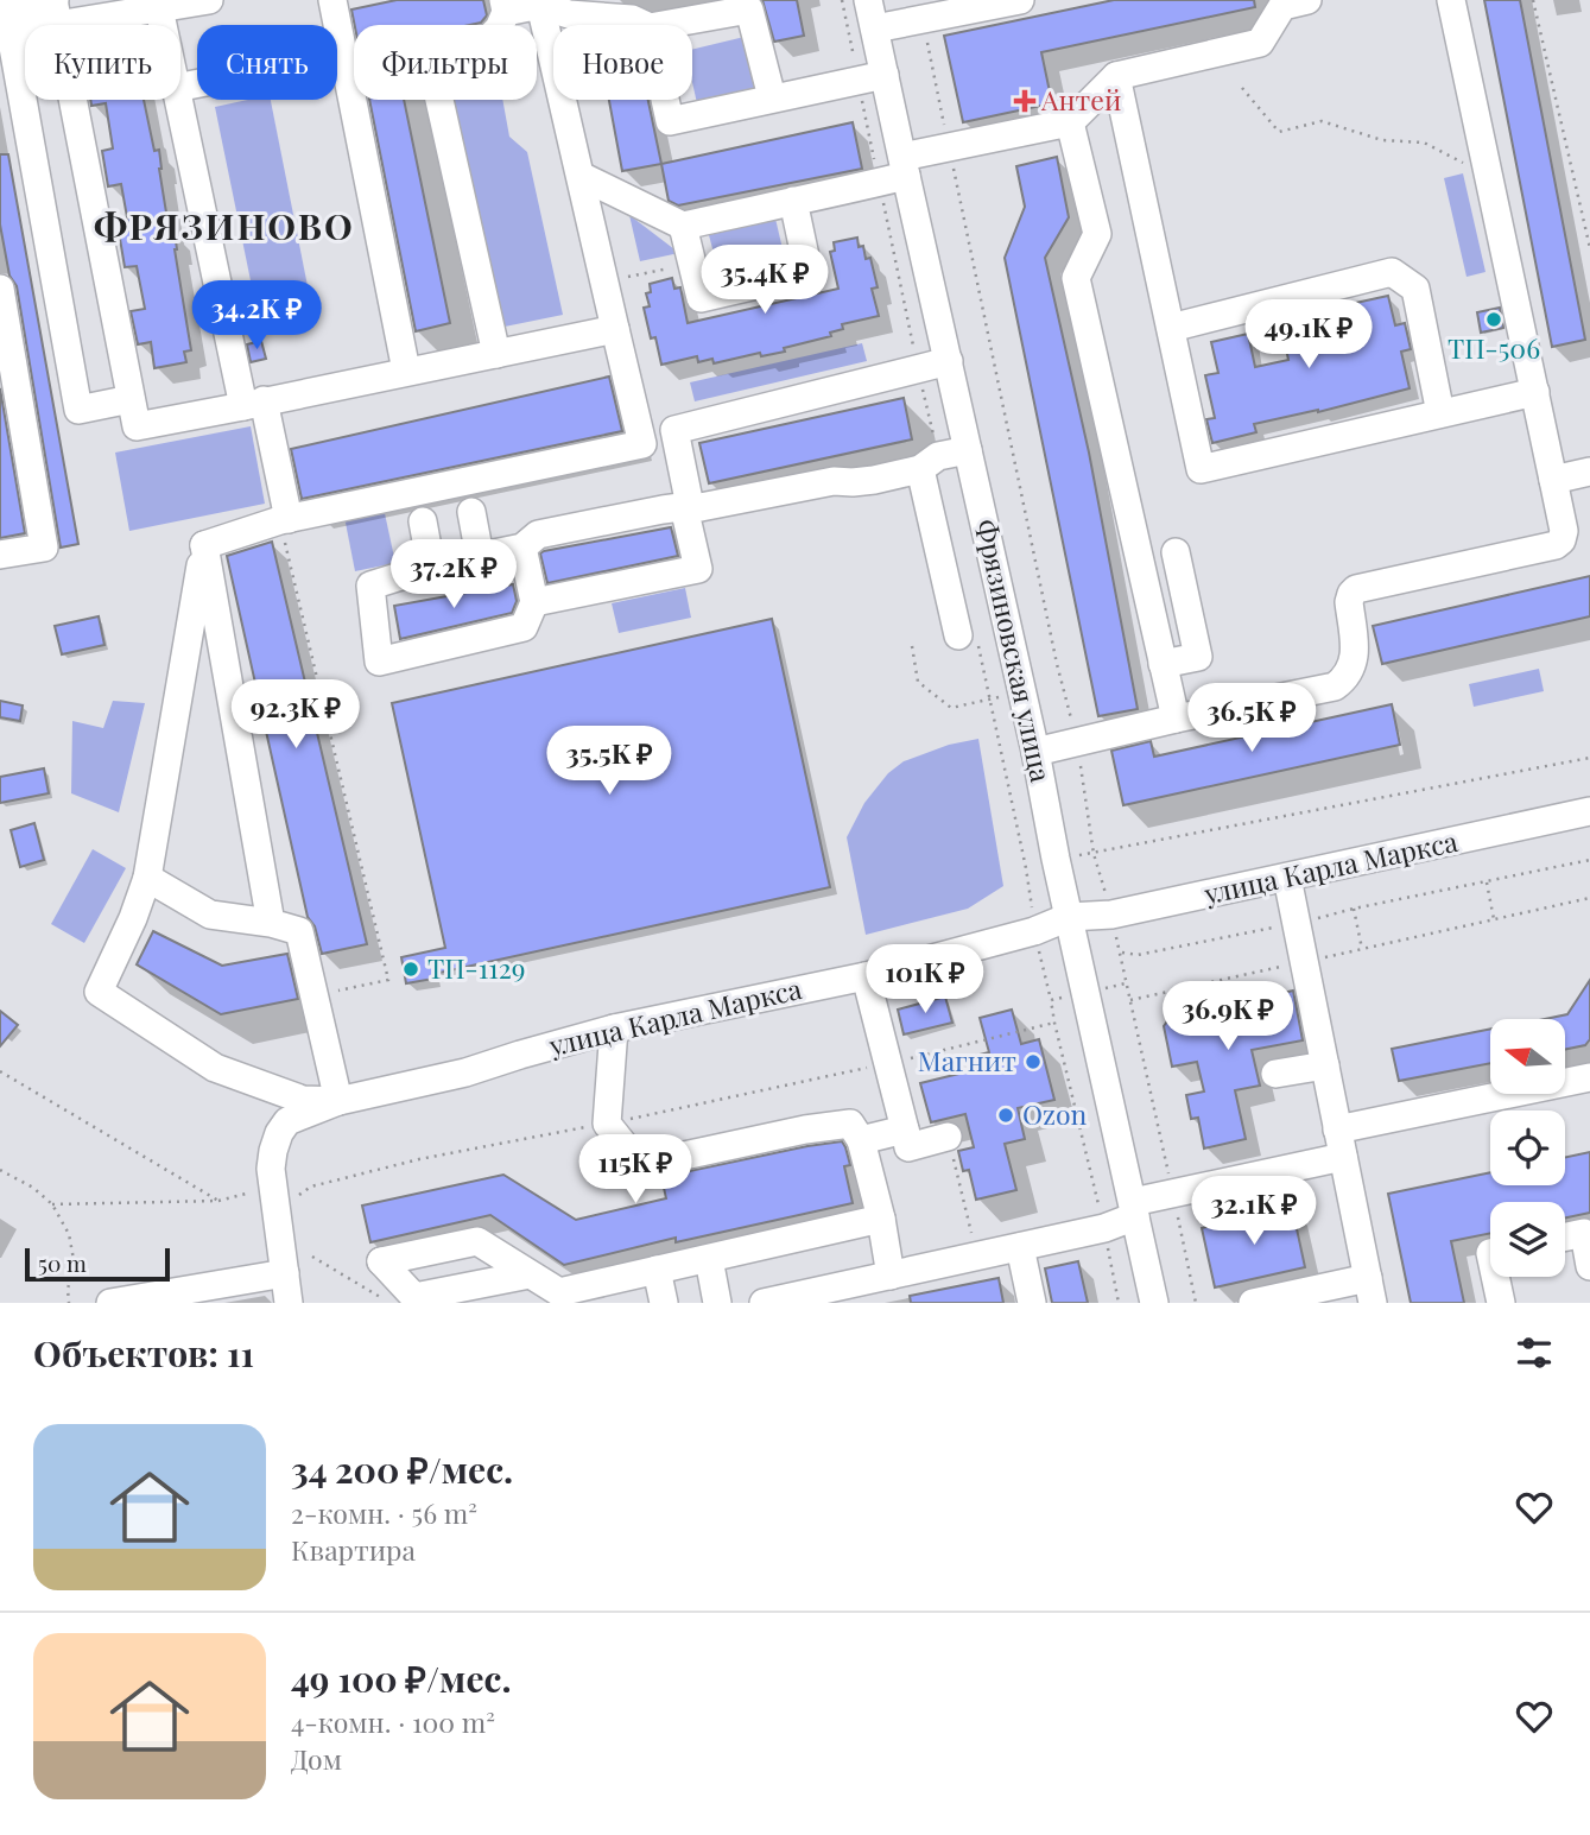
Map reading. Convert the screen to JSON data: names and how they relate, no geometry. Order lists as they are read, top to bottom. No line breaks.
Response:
{"streets":{"street":["Фрязиновская улица","улица Карла Маркса"]},"crossings":[["Фрязиновская улица","улица Карла Маркса"]],"districts":["ФРЯЗИНОВО"],"places":{"health":["Антей"],"other":["ТП-506","ТП-1129","Магнит","Ozon"]},"scale_bar":"50 m","north":"left","page":{"chip":["Купить","Снять","Фильтры","Новое"],"price":["35.4K ₽","34.2K ₽","49.1K ₽","37.2K ₽","92.3K ₽","36.5K ₽","35.5K ₽","101K ₽","36.9K ₽","115K ₽","32.1K ₽"],"scale":"50 m","heading":"Объектов: 11","list":[{"name":"34 200 ₽/мес.","note":"2-комн. · 56 m² · Квартира"},{"name":"49 100 ₽/мес.","note":"4-комн. · 100 m² · Дом"}]}}
